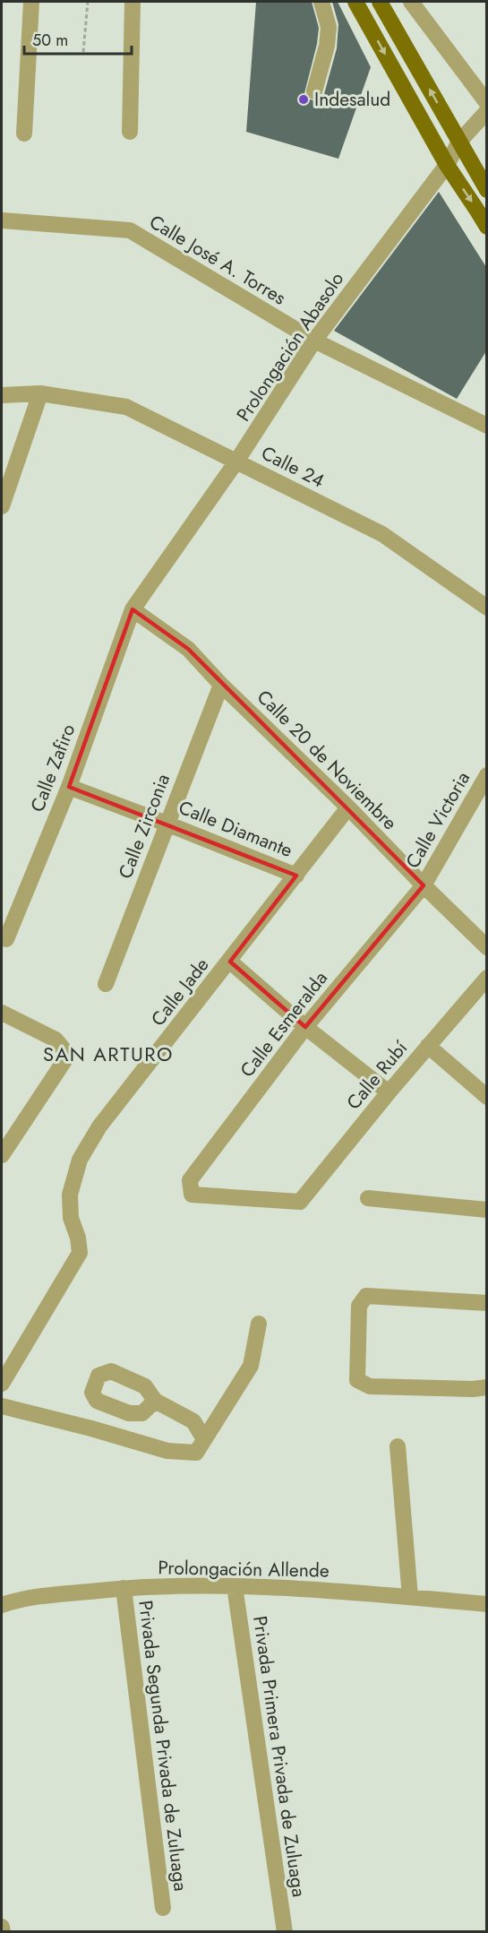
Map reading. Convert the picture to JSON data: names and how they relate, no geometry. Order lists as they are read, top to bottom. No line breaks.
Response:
{"streets":{"street":["Calle José A. Torres","Prolongación Abasolo","Calle 24","Calle 20 de Noviembre","Calle Zafiro","Calle Victoria","Calle Zirconia","Calle Diamante","Calle Jade","Calle Esmeralda","Calle Rubí","Prolongación Allende","Privada Segunda Privada de Zuluaga","Privada Primera Privada de Zuluaga"]},"crossings":[["Calle José A. Torres","Prolongación Abasolo"],["Prolongación Abasolo","Calle 24"],["Prolongación Abasolo","Calle 20 de Noviembre"],["Prolongación Abasolo","Calle Zafiro"],["Calle 20 de Noviembre","Calle Zafiro"],["Calle 20 de Noviembre","Calle Victoria"],["Calle 20 de Noviembre","Calle Zirconia"],["Calle 20 de Noviembre","Calle Jade"],["Calle 20 de Noviembre","Calle Esmeralda"],["Calle Zafiro","Calle Diamante"],["Calle Victoria","Calle Esmeralda"],["Calle Zirconia","Calle Diamante"],["Calle Diamante","Calle Jade"],["Calle Esmeralda","Calle Rubí"],["Prolongación Allende","Privada Segunda Privada de Zuluaga"],["Prolongación Allende","Privada Primera Privada de Zuluaga"]],"districts":["SAN ARTURO"],"places":["Indesalud"],"scale_bar":"50 m"}
